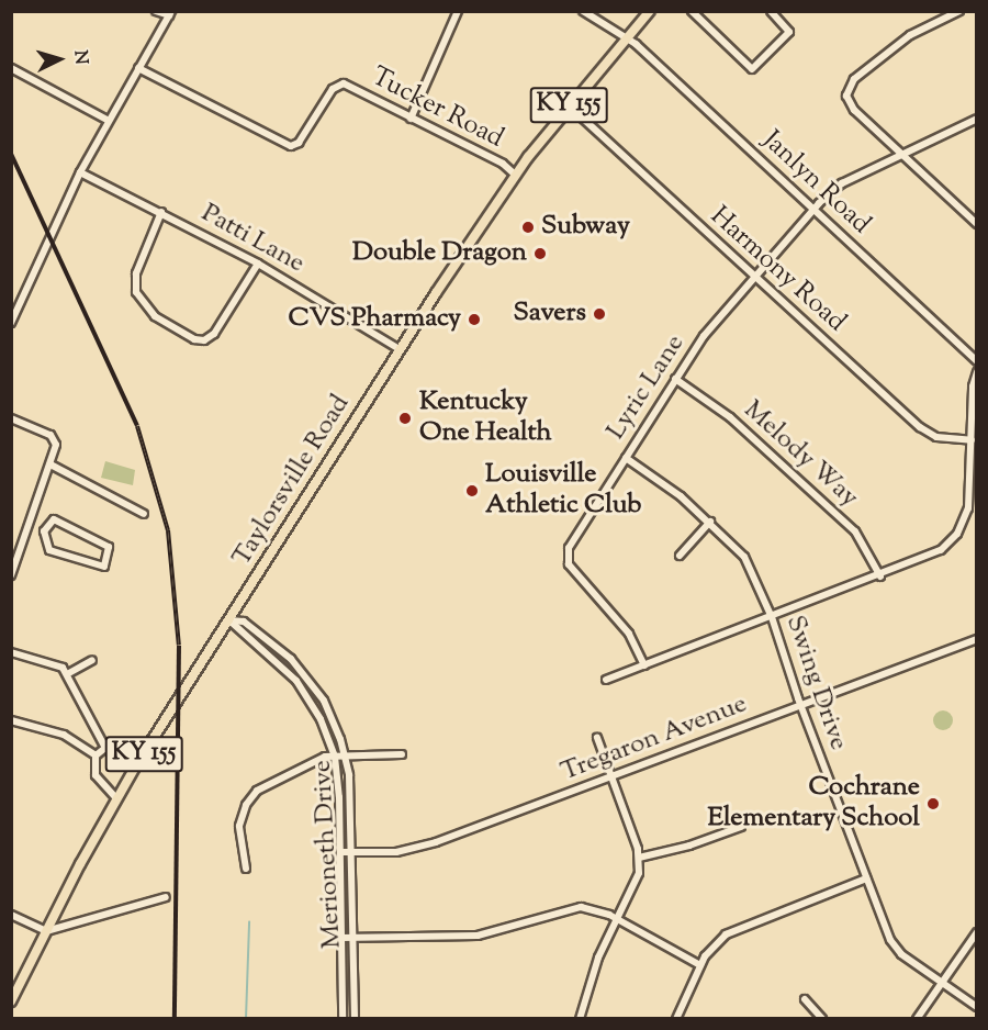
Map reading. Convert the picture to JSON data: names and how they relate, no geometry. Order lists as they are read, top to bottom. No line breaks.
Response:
{"streets":{"main road":["KY 155","Taylorsville Road"],"street":["Tucker Road","Janlyn Road","Patti Lane","Harmony Road","Lyric Lane","Melody Way","Swing Drive","Tregaron Avenue","Merioneth Drive"]},"crossings":[["Tucker Road","Taylorsville Road"],["Janlyn Road","Lyric Lane"],["Janlyn Road","Taylorsville Road"],["Patti Lane","Taylorsville Road"],["Harmony Road","Lyric Lane"],["Harmony Road","Taylorsville Road"],["Lyric Lane","Melody Way"],["Lyric Lane","Swing Drive"],["Taylorsville Road","Merioneth Drive"],["Swing Drive","Tregaron Avenue"],["Tregaron Avenue","Merioneth Drive"]],"places":["Subway","Double Dragon","Savers","CVS Pharmacy","Kentucky One Health","Louisville Athletic Club","Cochrane Elementary School"],"north":"right"}
